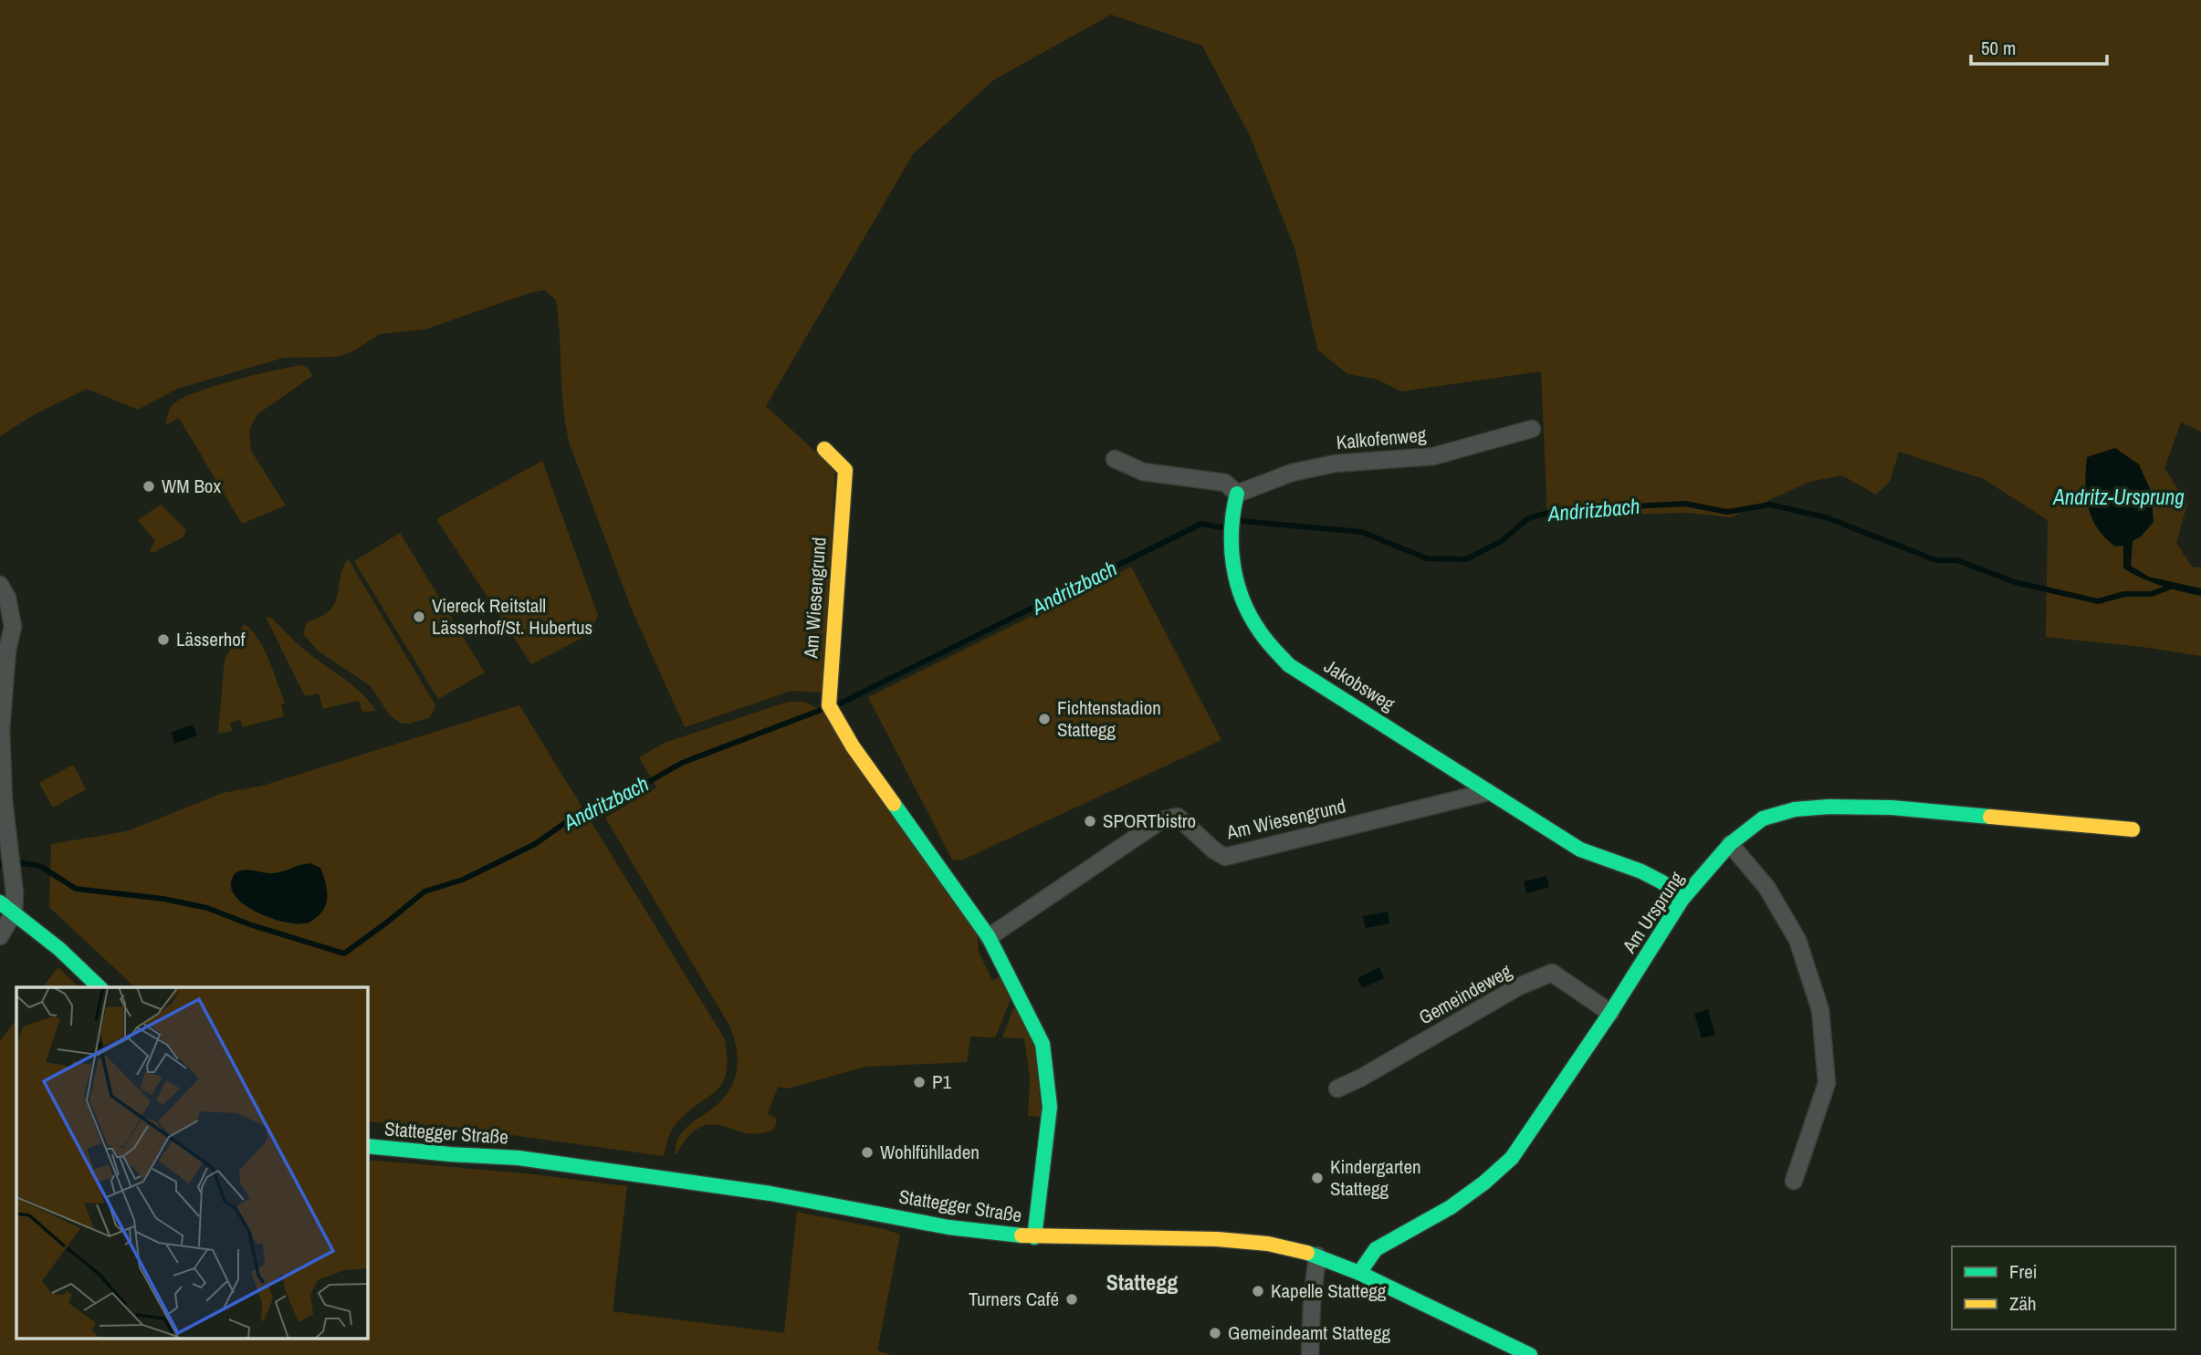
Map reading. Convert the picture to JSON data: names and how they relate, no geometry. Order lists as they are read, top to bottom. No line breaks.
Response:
{"streets":{"street":["Kalkofenweg","Am Wiesengrund","Jakobsweg","Am Ursprung","Gemeindeweg","Stattegger Straße"]},"crossings":[["Kalkofenweg","Jakobsweg"],["Am Wiesengrund","Jakobsweg"],["Am Wiesengrund","Stattegger Straße"],["Jakobsweg","Am Ursprung"],["Am Ursprung","Gemeindeweg"],["Am Ursprung","Stattegger Straße"]],"districts":["Stattegg"],"water":["Andritz-Ursprung","Andritzbach"],"places":["WM Box","Viereck Reitstall Lässerhof/St. Hubertus","Lässerhof","Fichtenstadion Stattegg","SPORTbistro","P1","Wohlfühlladen","Kindergarten Stattegg","Kapelle Stattegg","Turners Café","Gemeindeamt Stattegg"],"legend":["Frei","Zäh"],"scale_bar":"50 m"}
